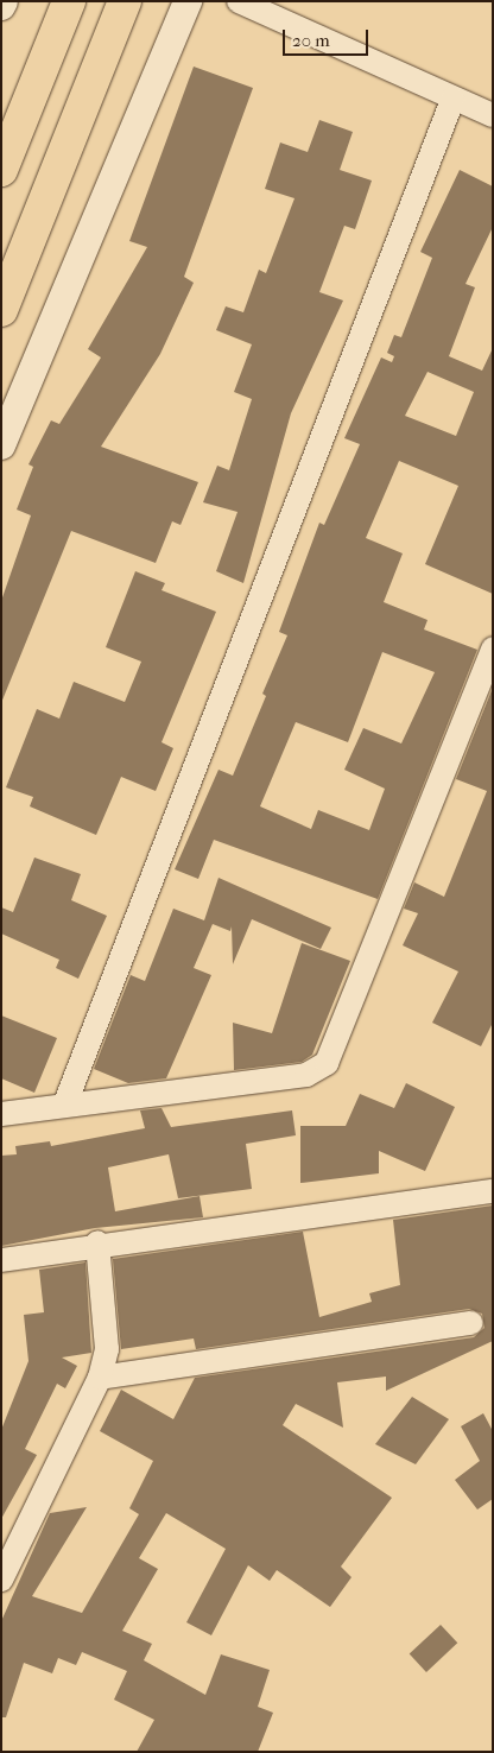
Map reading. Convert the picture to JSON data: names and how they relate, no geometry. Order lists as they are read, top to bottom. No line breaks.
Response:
{"scale_bar":"20 m"}
